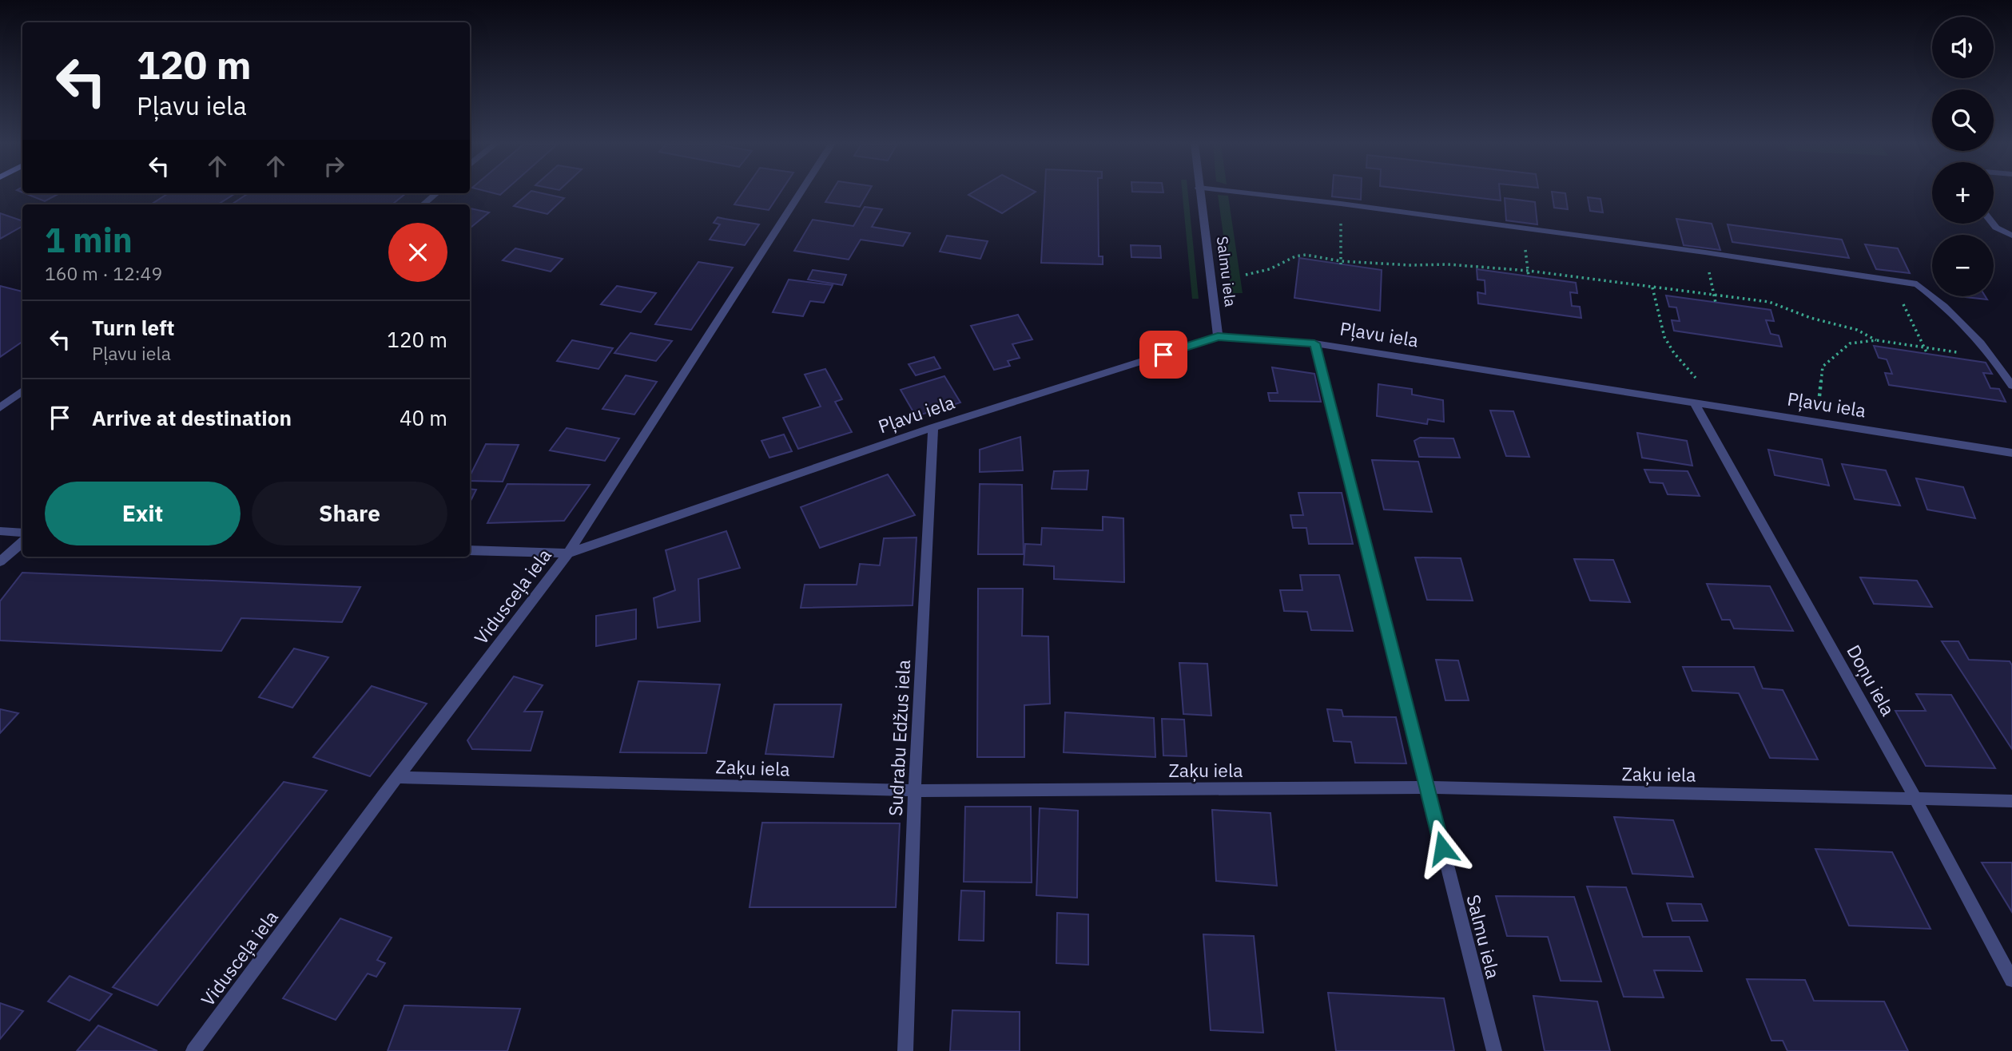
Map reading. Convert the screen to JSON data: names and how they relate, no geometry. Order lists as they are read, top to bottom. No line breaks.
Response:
{"streets":{"street":["Salmu iela","Pļavu iela","Vidusceļa iela","Doņu iela","Sudrabu Edžus iela","Zaķu iela"]},"crossings":[["Salmu iela","Pļavu iela"],["Salmu iela","Zaķu iela"],["Pļavu iela","Vidusceļa iela"],["Pļavu iela","Doņu iela"],["Pļavu iela","Sudrabu Edžus iela"],["Vidusceļa iela","Zaķu iela"],["Doņu iela","Zaķu iela"],["Sudrabu Edžus iela","Zaķu iela"]],"page":{"map_buttons":["+","−"],"turn":["120 m","Pļavu iela"],"heading":["1 min","160 m · 12:49"],"list":[{"name":"Turn left","note":"Pļavu iela","value":"120 m"},{"name":"Arrive at destination","value":"40 m"}],"buttons":["Exit","Share"]}}
